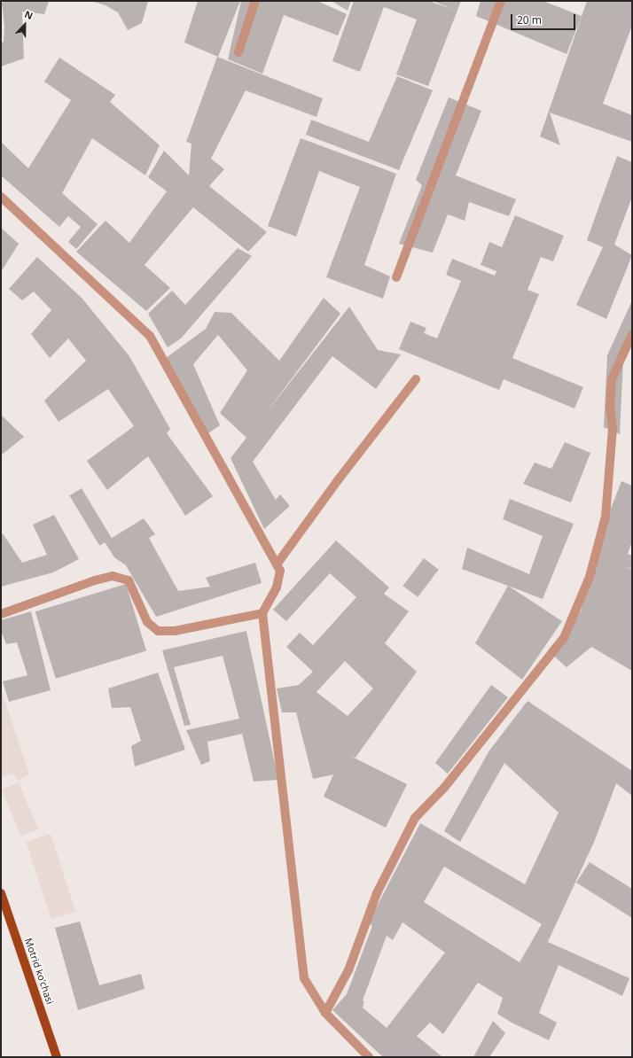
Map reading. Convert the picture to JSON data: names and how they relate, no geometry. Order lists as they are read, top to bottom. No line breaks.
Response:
{"streets":{"main road":["Motrid ko'chasi"]},"scale_bar":"20 m","north":"top"}
